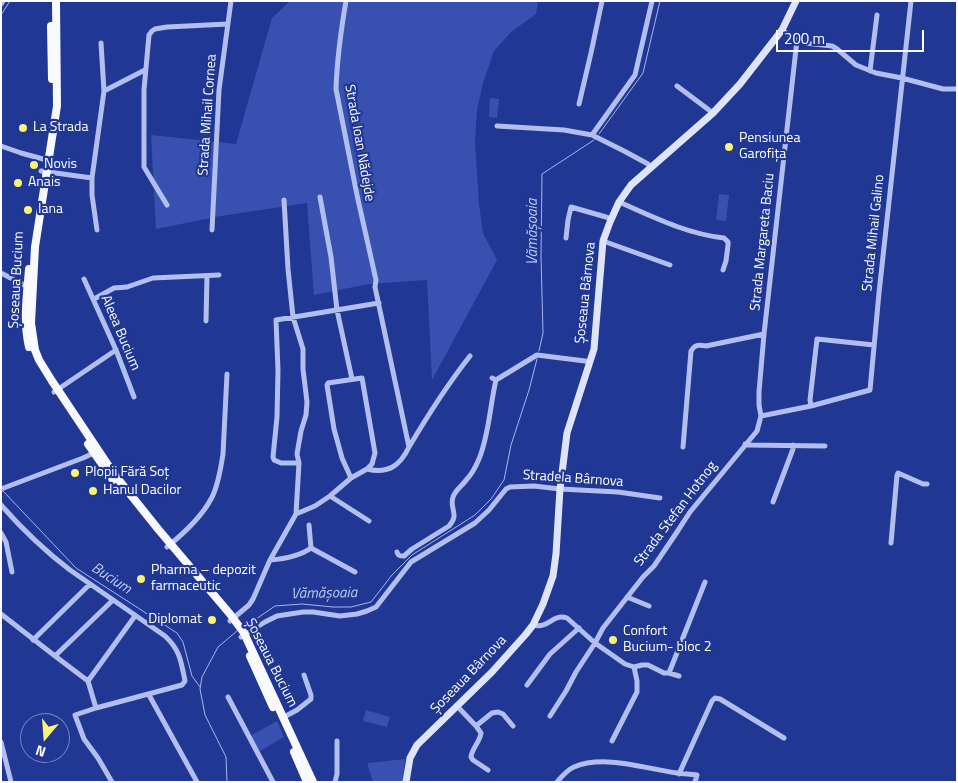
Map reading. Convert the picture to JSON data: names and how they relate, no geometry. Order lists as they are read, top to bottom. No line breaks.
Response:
{"streets":{"main road":["Șoseaua Bucium","Șoseaua Bârnova"],"street":["Strada Mihail Cornea","Strada Ioan Nădejde","Strada Mihail Galino","Strada Margareta Baciu","Aleea Bucium","Stradela Bârnova","Strada Stefan Hotnog"]},"crossings":[["Strada Margareta Baciu","Strada Stefan Hotnog"],["Șoseaua Bucium","Stradela Bârnova"],["Șoseaua Bârnova","Stradela Bârnova"]],"water":["Vămășoaia","Bucium"],"places":["La Strada","Pensiunea Garofița","Novis","Anais","Iana","Plopii Fără Soț","Hanul Dacilor","Pharma – depozit farmaceutic","Diplomat","Confort Bucium- bloc 2"],"scale_bar":"200 m","north":"bottom"}
